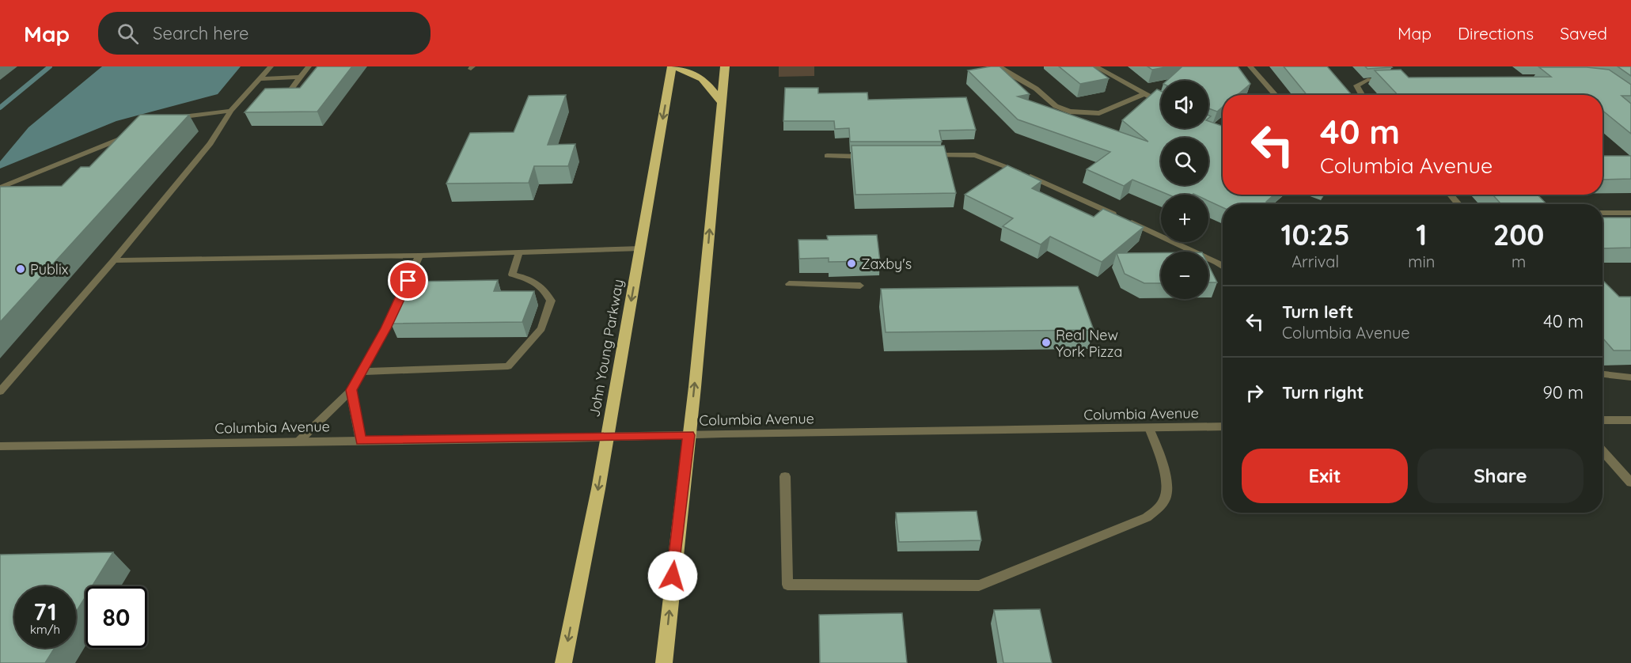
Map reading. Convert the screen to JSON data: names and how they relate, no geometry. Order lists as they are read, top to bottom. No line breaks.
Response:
{"streets":{"highway":["John Young Parkway"],"street":["Columbia Avenue"]},"crossings":[["John Young Parkway","Columbia Avenue"]],"places":["Zaxby's","Publix","Real New York Pizza"],"page":{"header":"Map","search":"Search here","nav":["Map","Directions","Saved"],"map_buttons":["+","−"],"turn":["40 m","Columbia Avenue"],"eta":["10:25","Arrival","1","min","200","m"],"list":[{"name":"Turn left","note":"Columbia Avenue","value":"40 m"},{"name":"Turn right","value":"90 m"}],"buttons":["Exit","Share"],"speed":"71 km/h","limit":"80"}}
